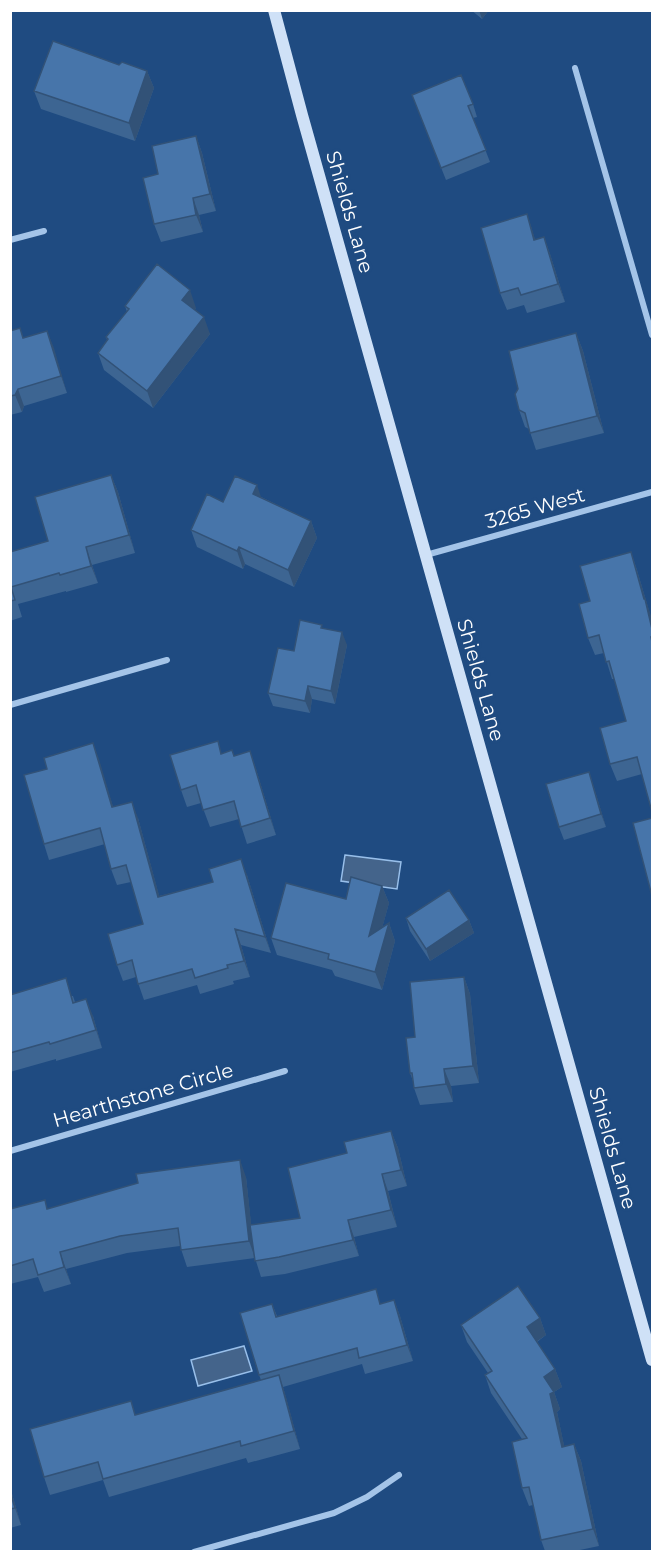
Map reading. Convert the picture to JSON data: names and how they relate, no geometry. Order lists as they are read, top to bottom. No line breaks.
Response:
{"streets":{"main road":["Shields Lane"],"street":["3265 West","Hearthstone Circle"]},"crossings":[["Shields Lane","3265 West"]]}
